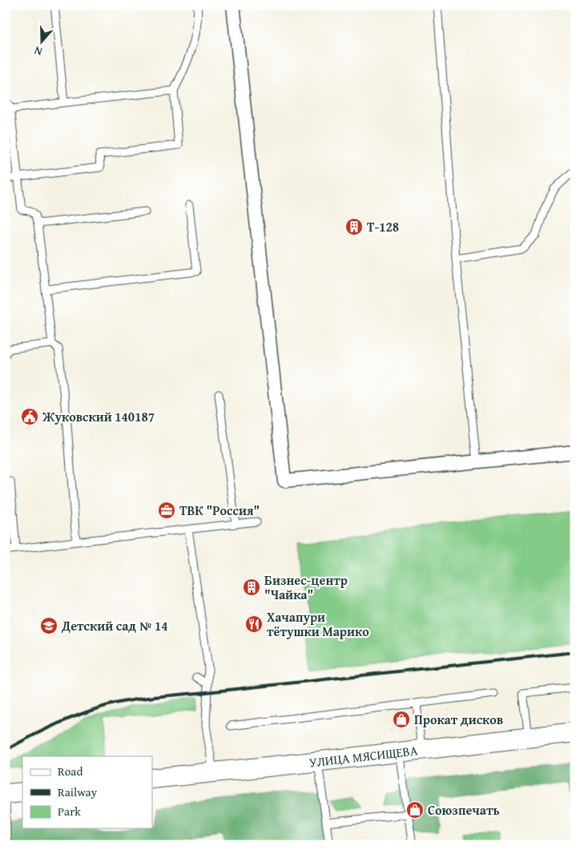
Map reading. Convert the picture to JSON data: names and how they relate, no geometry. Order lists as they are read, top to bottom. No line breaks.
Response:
{"streets":{"main road":["УЛИЦА МЯСИЩЕВА"]},"places":{"building":["Т-128","Бизнес-центр \"Чайка\""],"public building":["Жуковский 140187"],"office":["ТВК \"Россия\""],"restaurant":["Хачапури тётушки Марико"],"school or university":["Детский сад № 14"],"shop":["Прокат дисков","Союзпечать"]},"legend":["Road","Railway","Park"],"north":"bottom"}
